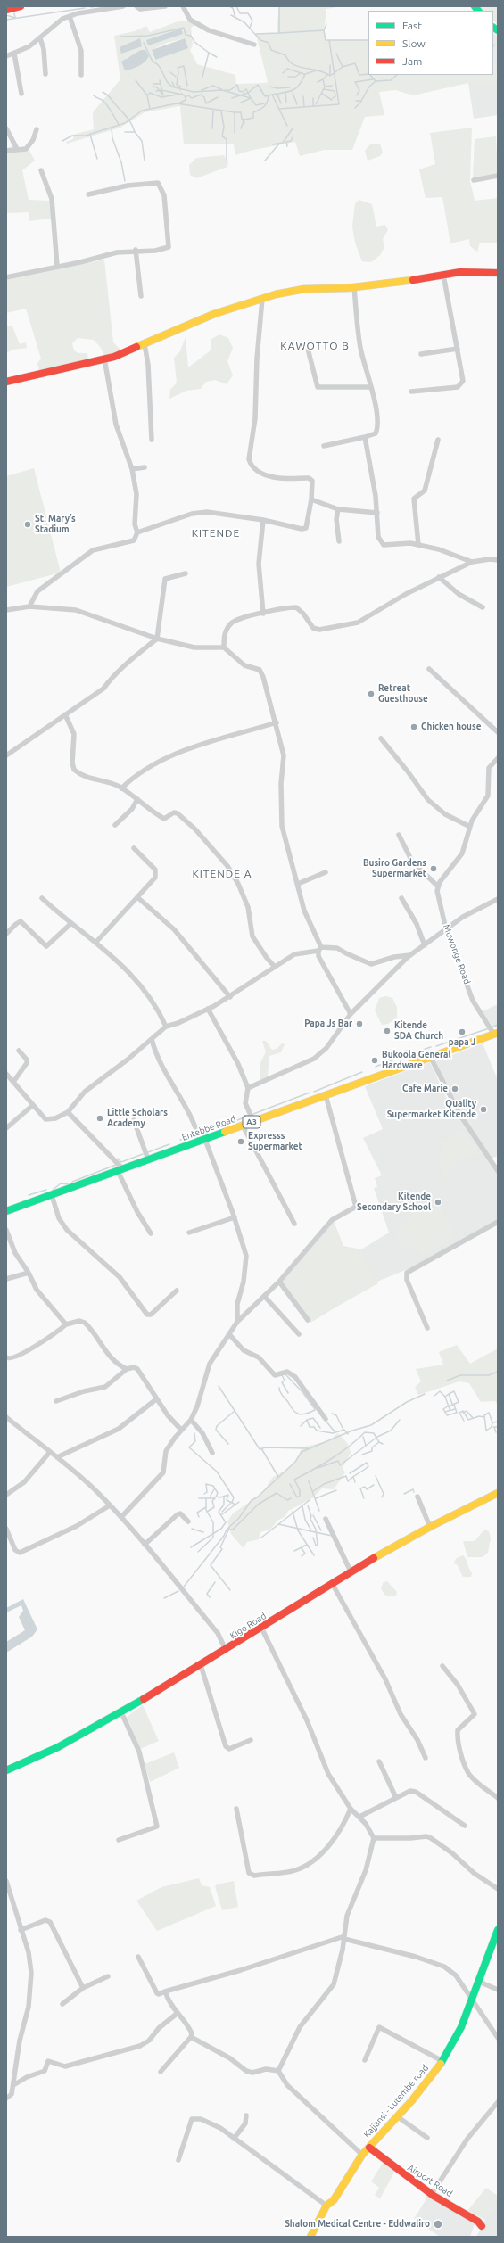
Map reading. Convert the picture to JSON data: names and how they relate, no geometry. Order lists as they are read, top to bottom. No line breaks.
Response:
{"streets":{"main road":["A3","Entebbe Road","Kigo Road","Kajjansi - Lutembe road","Airport Road"],"street":["Muwonge Road"]},"crossings":[["Muwonge Road","Entebbe Road"],["Kajjansi - Lutembe road","Airport Road"]],"districts":["KAWOTTO B","KITENDE","KITENDE A"],"places":["St. Mary’s Stadium","Retreat Guesthouse","Chicken house","Busiro Gardens Supermarket","Papa Js Bar","Kitende SDA Church","papa J","Bukoola General Hardware","Cafe Marie","Quality Supermarket Kitende","Little Scholars Academy","Expresss Supermarket","Kitende Secondary School","Shalom Medical Centre - Eddwaliro"],"legend":["Fast","Slow","Jam"]}
